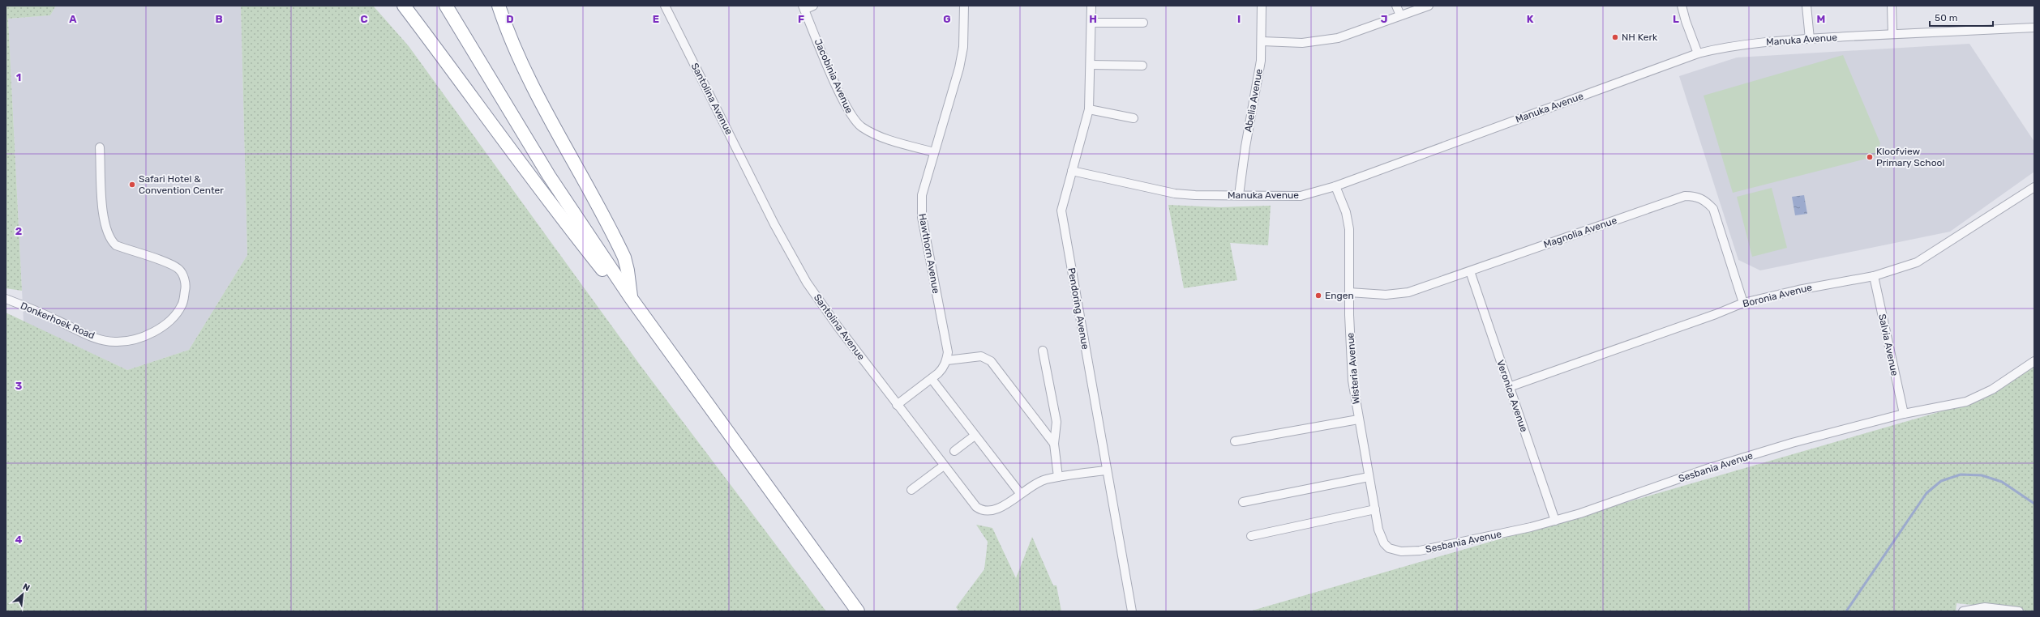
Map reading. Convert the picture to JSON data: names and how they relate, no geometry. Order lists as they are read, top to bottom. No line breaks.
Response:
{"streets":{"street":["Manuka Avenue","Jacobinia Avenue","Santolina Avenue","Abelia Avenue","Magnolia Avenue","Hawthorn Avenue","Boronia Avenue","Pendoring Avenue","Donkerhoek Road","Salvia Avenue","Wisteria Avenue","Veronica Avenue","Sesbania Avenue"]},"crossings":[["Manuka Avenue","Abelia Avenue"],["Manuka Avenue","Pendoring Avenue"],["Manuka Avenue","Wisteria Avenue"],["Jacobinia Avenue","Hawthorn Avenue"],["Santolina Avenue","Pendoring Avenue"],["Magnolia Avenue","Boronia Avenue"],["Magnolia Avenue","Wisteria Avenue"],["Magnolia Avenue","Veronica Avenue"],["Boronia Avenue","Salvia Avenue"],["Boronia Avenue","Veronica Avenue"],["Salvia Avenue","Sesbania Avenue"],["Wisteria Avenue","Sesbania Avenue"],["Veronica Avenue","Sesbania Avenue"]],"places":["NH Kerk","Kloofview Primary School","Safari Hotel & Convention Center","Engen"],"scale_bar":"50 m","north":"top right","grid":{"columns":["A","B","C","D","E","F","G","H","I","J","K","L","M"],"rows":["1","2","3","4"]}}
